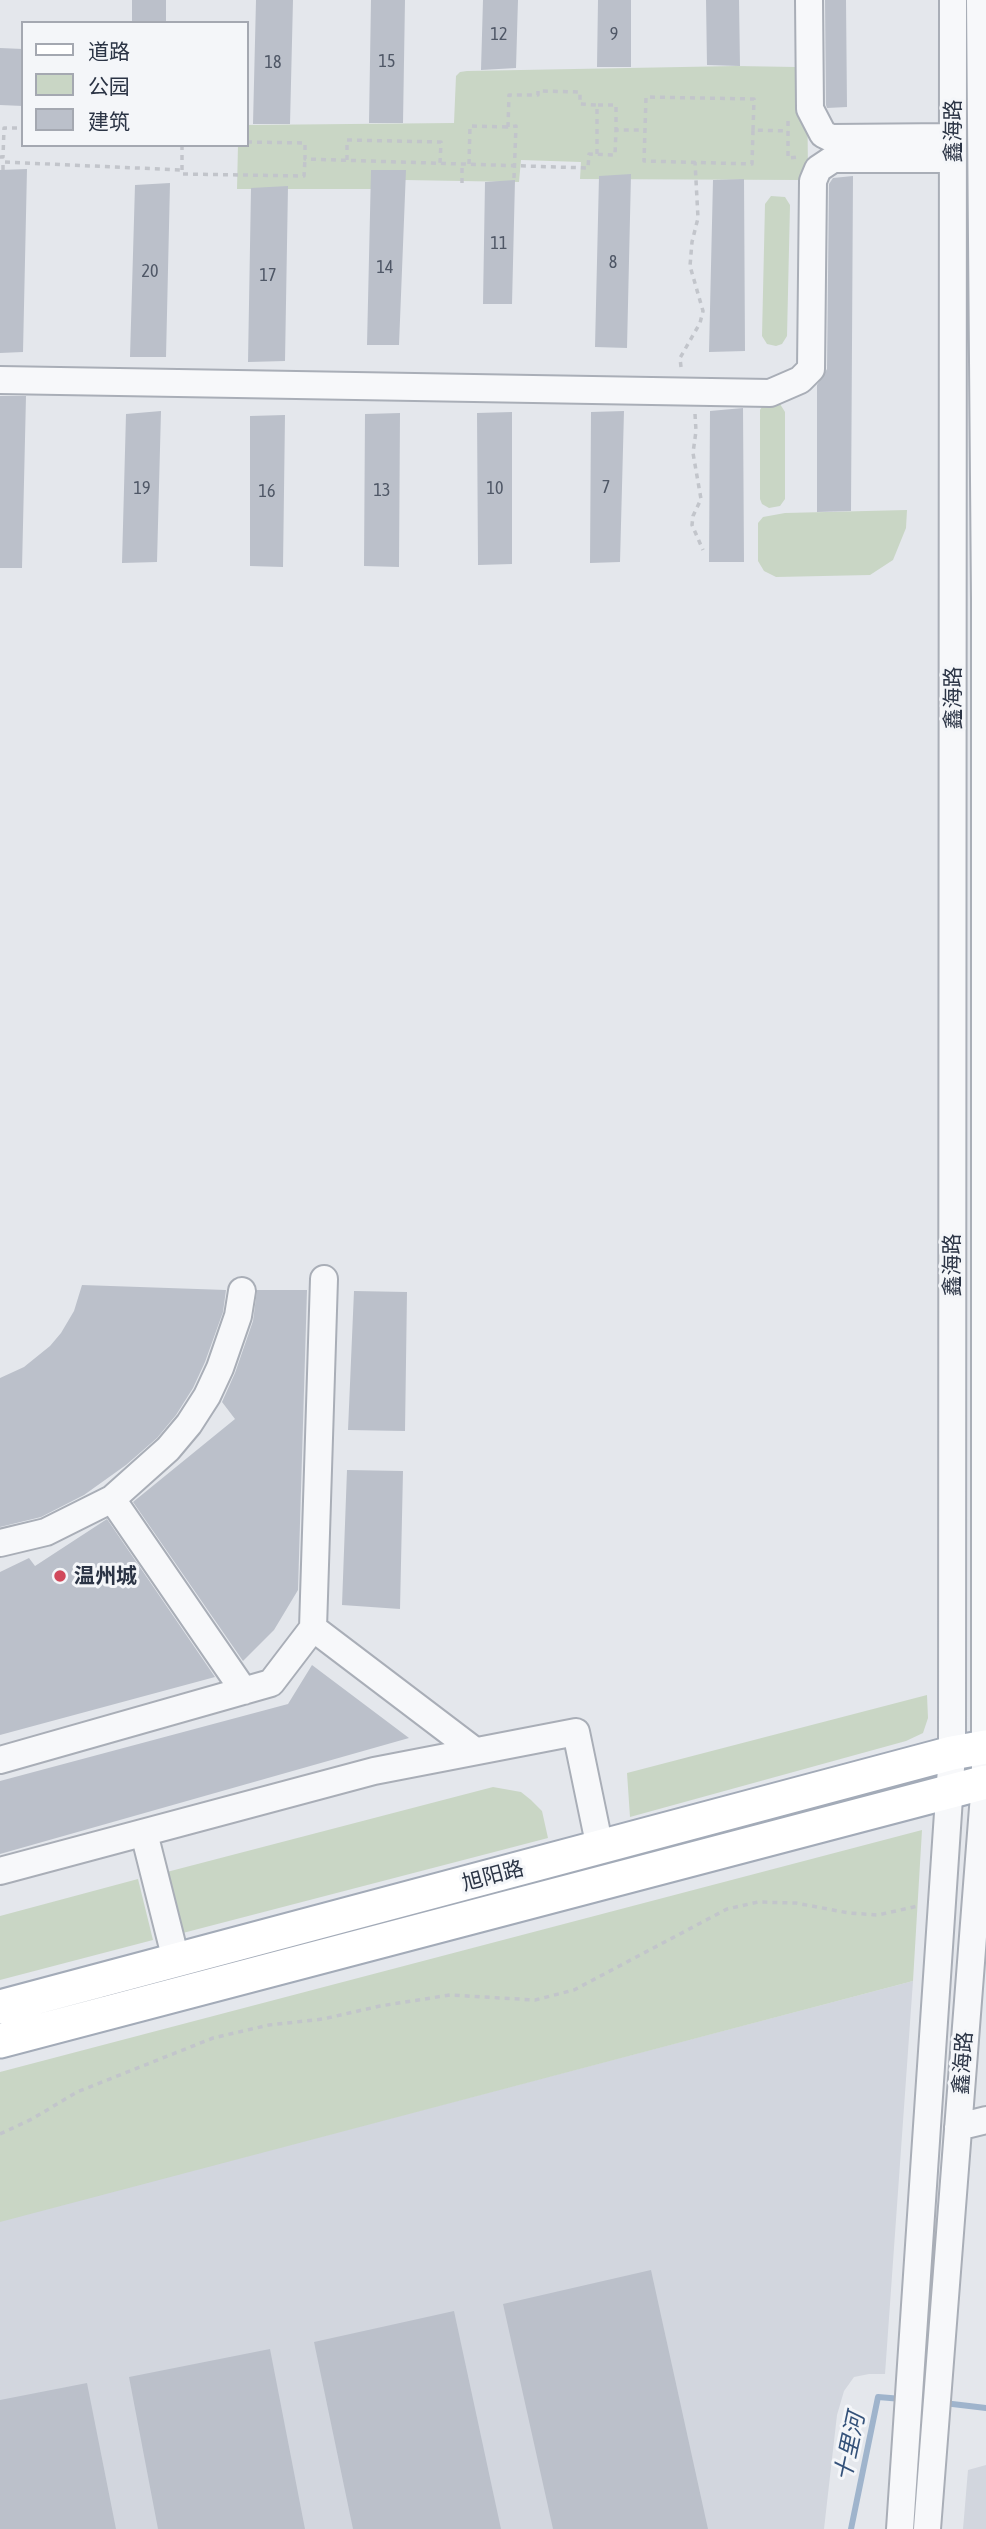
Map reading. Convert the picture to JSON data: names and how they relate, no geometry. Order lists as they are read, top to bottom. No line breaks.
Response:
{"streets":{"main road":["旭阳路"],"street":["鑫海路"]},"crossings":[["鑫海路","旭阳路"]],"water":["十里河"],"places":["温州城"],"house_numbers":["12","9","15","18","11","8","14","20","17","7","19","10","13","16"],"legend":["道路","公园","建筑"]}
